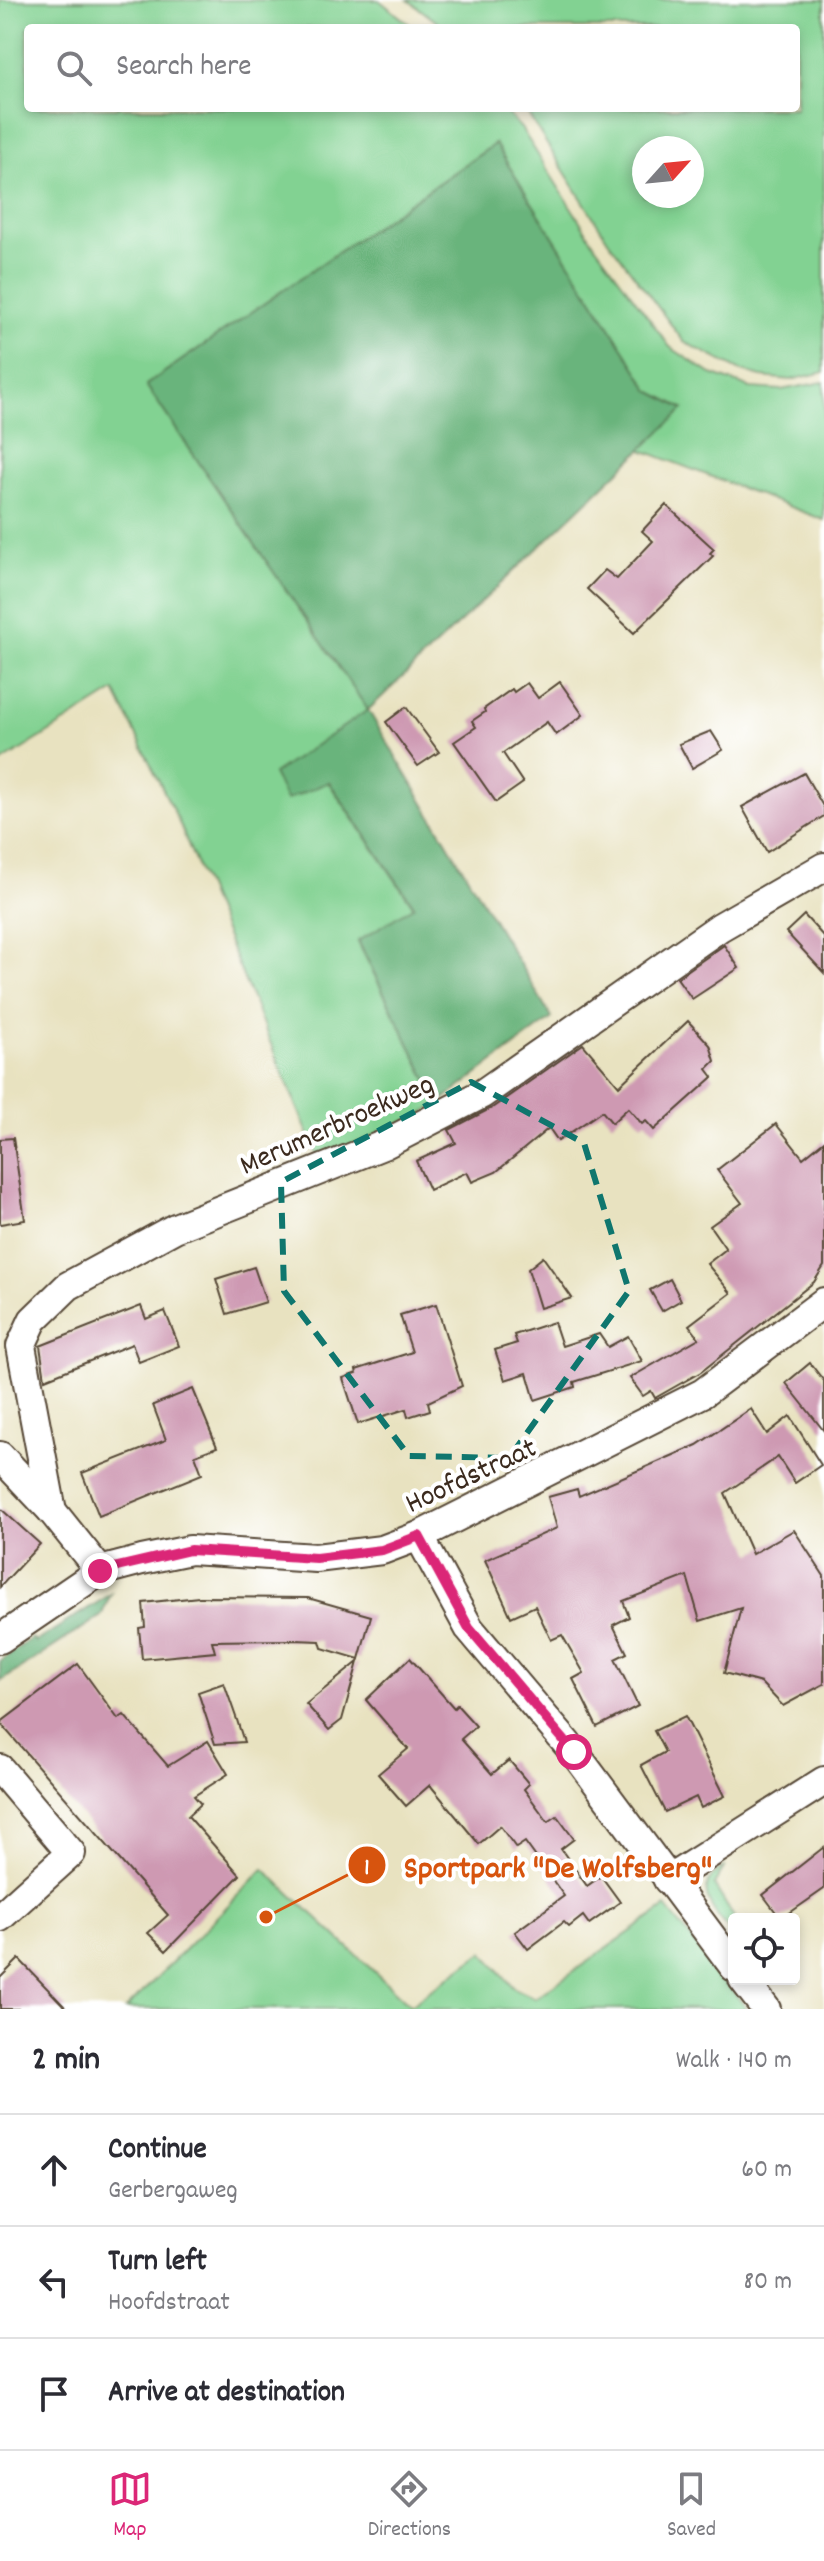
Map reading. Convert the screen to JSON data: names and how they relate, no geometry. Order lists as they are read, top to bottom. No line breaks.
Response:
{"streets":{"street":["Merumerbroekweg","Hoofdstraat"]},"crossings":[["Merumerbroekweg","Hoofdstraat"]],"places":["Sportpark \"De Wolfsberg\""],"north":"top right","page":{"search":"Search here","heading":["2 min","Walk · 140 m"],"list":[["Continue","Gerbergaweg","60 m"],["Turn left","Hoofdstraat","80 m"],"Arrive at destination"],"nav":["Map","Directions","Saved"]}}
